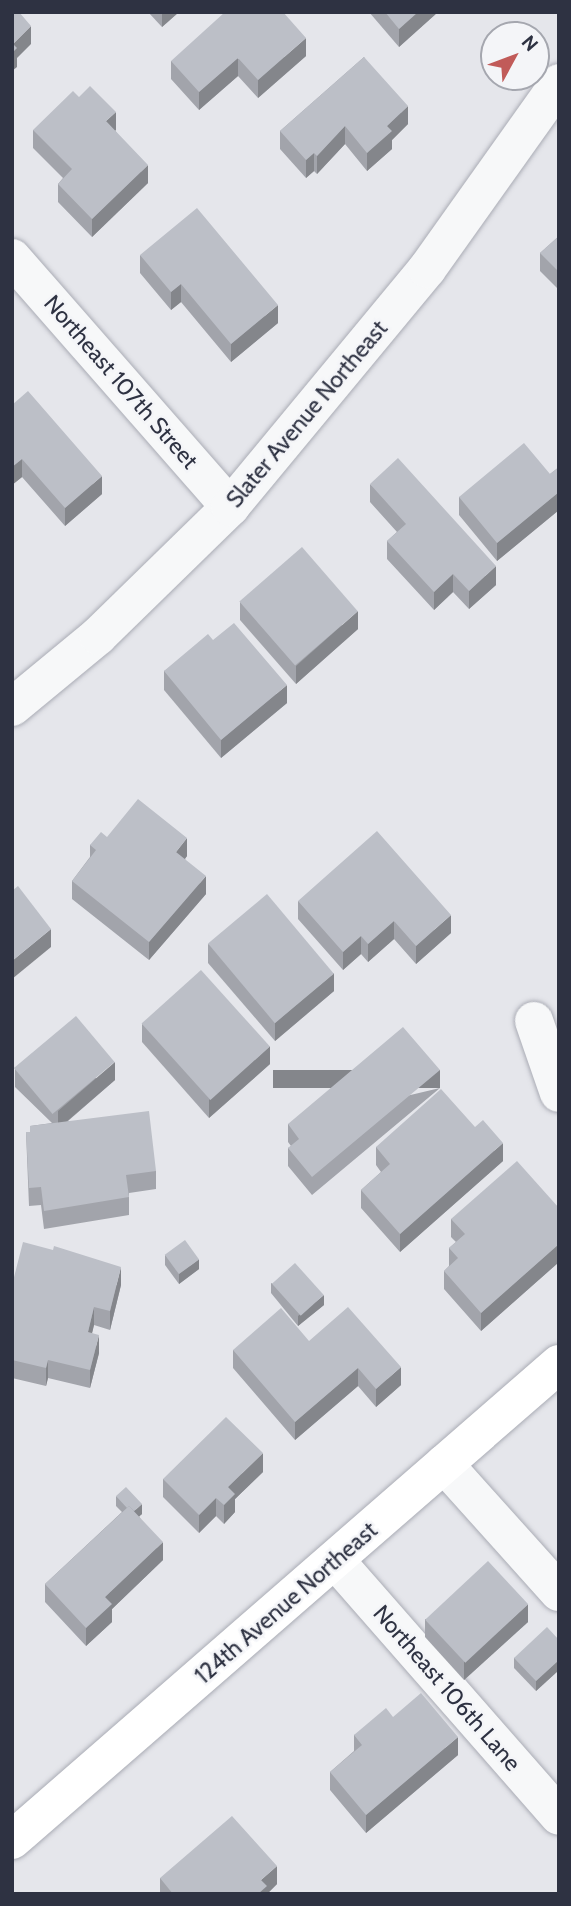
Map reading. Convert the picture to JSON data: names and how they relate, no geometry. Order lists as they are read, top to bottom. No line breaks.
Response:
{"streets":{"main road":["124th Avenue Northeast"],"street":["Northeast 107th Street","Slater Avenue Northeast","Northeast 106th Lane"]},"crossings":[["Northeast 107th Street","Slater Avenue Northeast"],["124th Avenue Northeast","Northeast 106th Lane"]],"north":"top right"}
